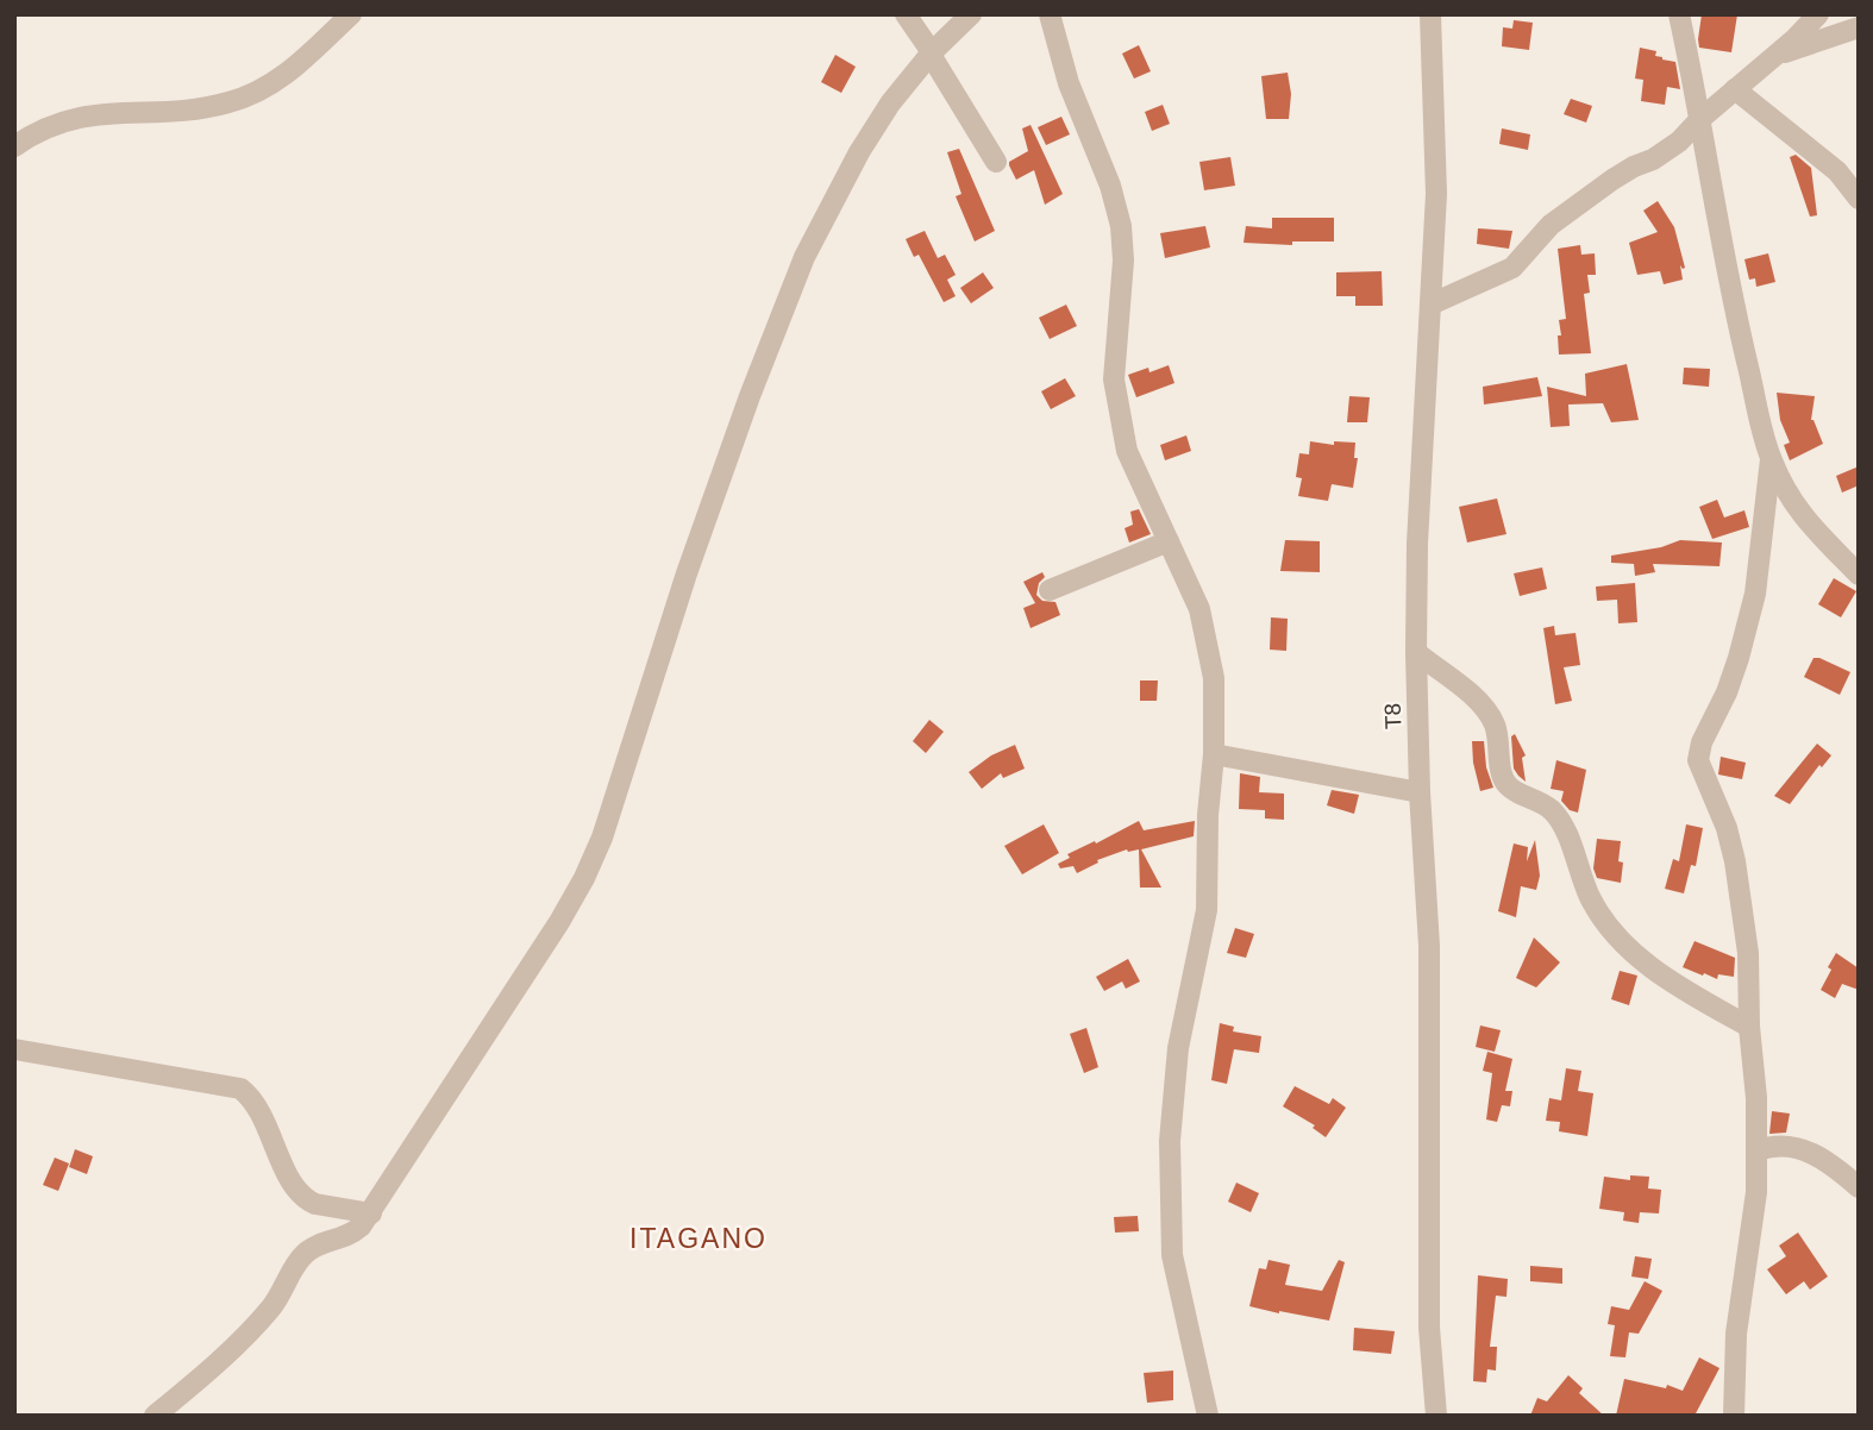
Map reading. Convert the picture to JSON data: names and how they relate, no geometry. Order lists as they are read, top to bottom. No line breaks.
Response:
{"streets":{"street":["T8"]},"districts":["ITAGANO"]}
